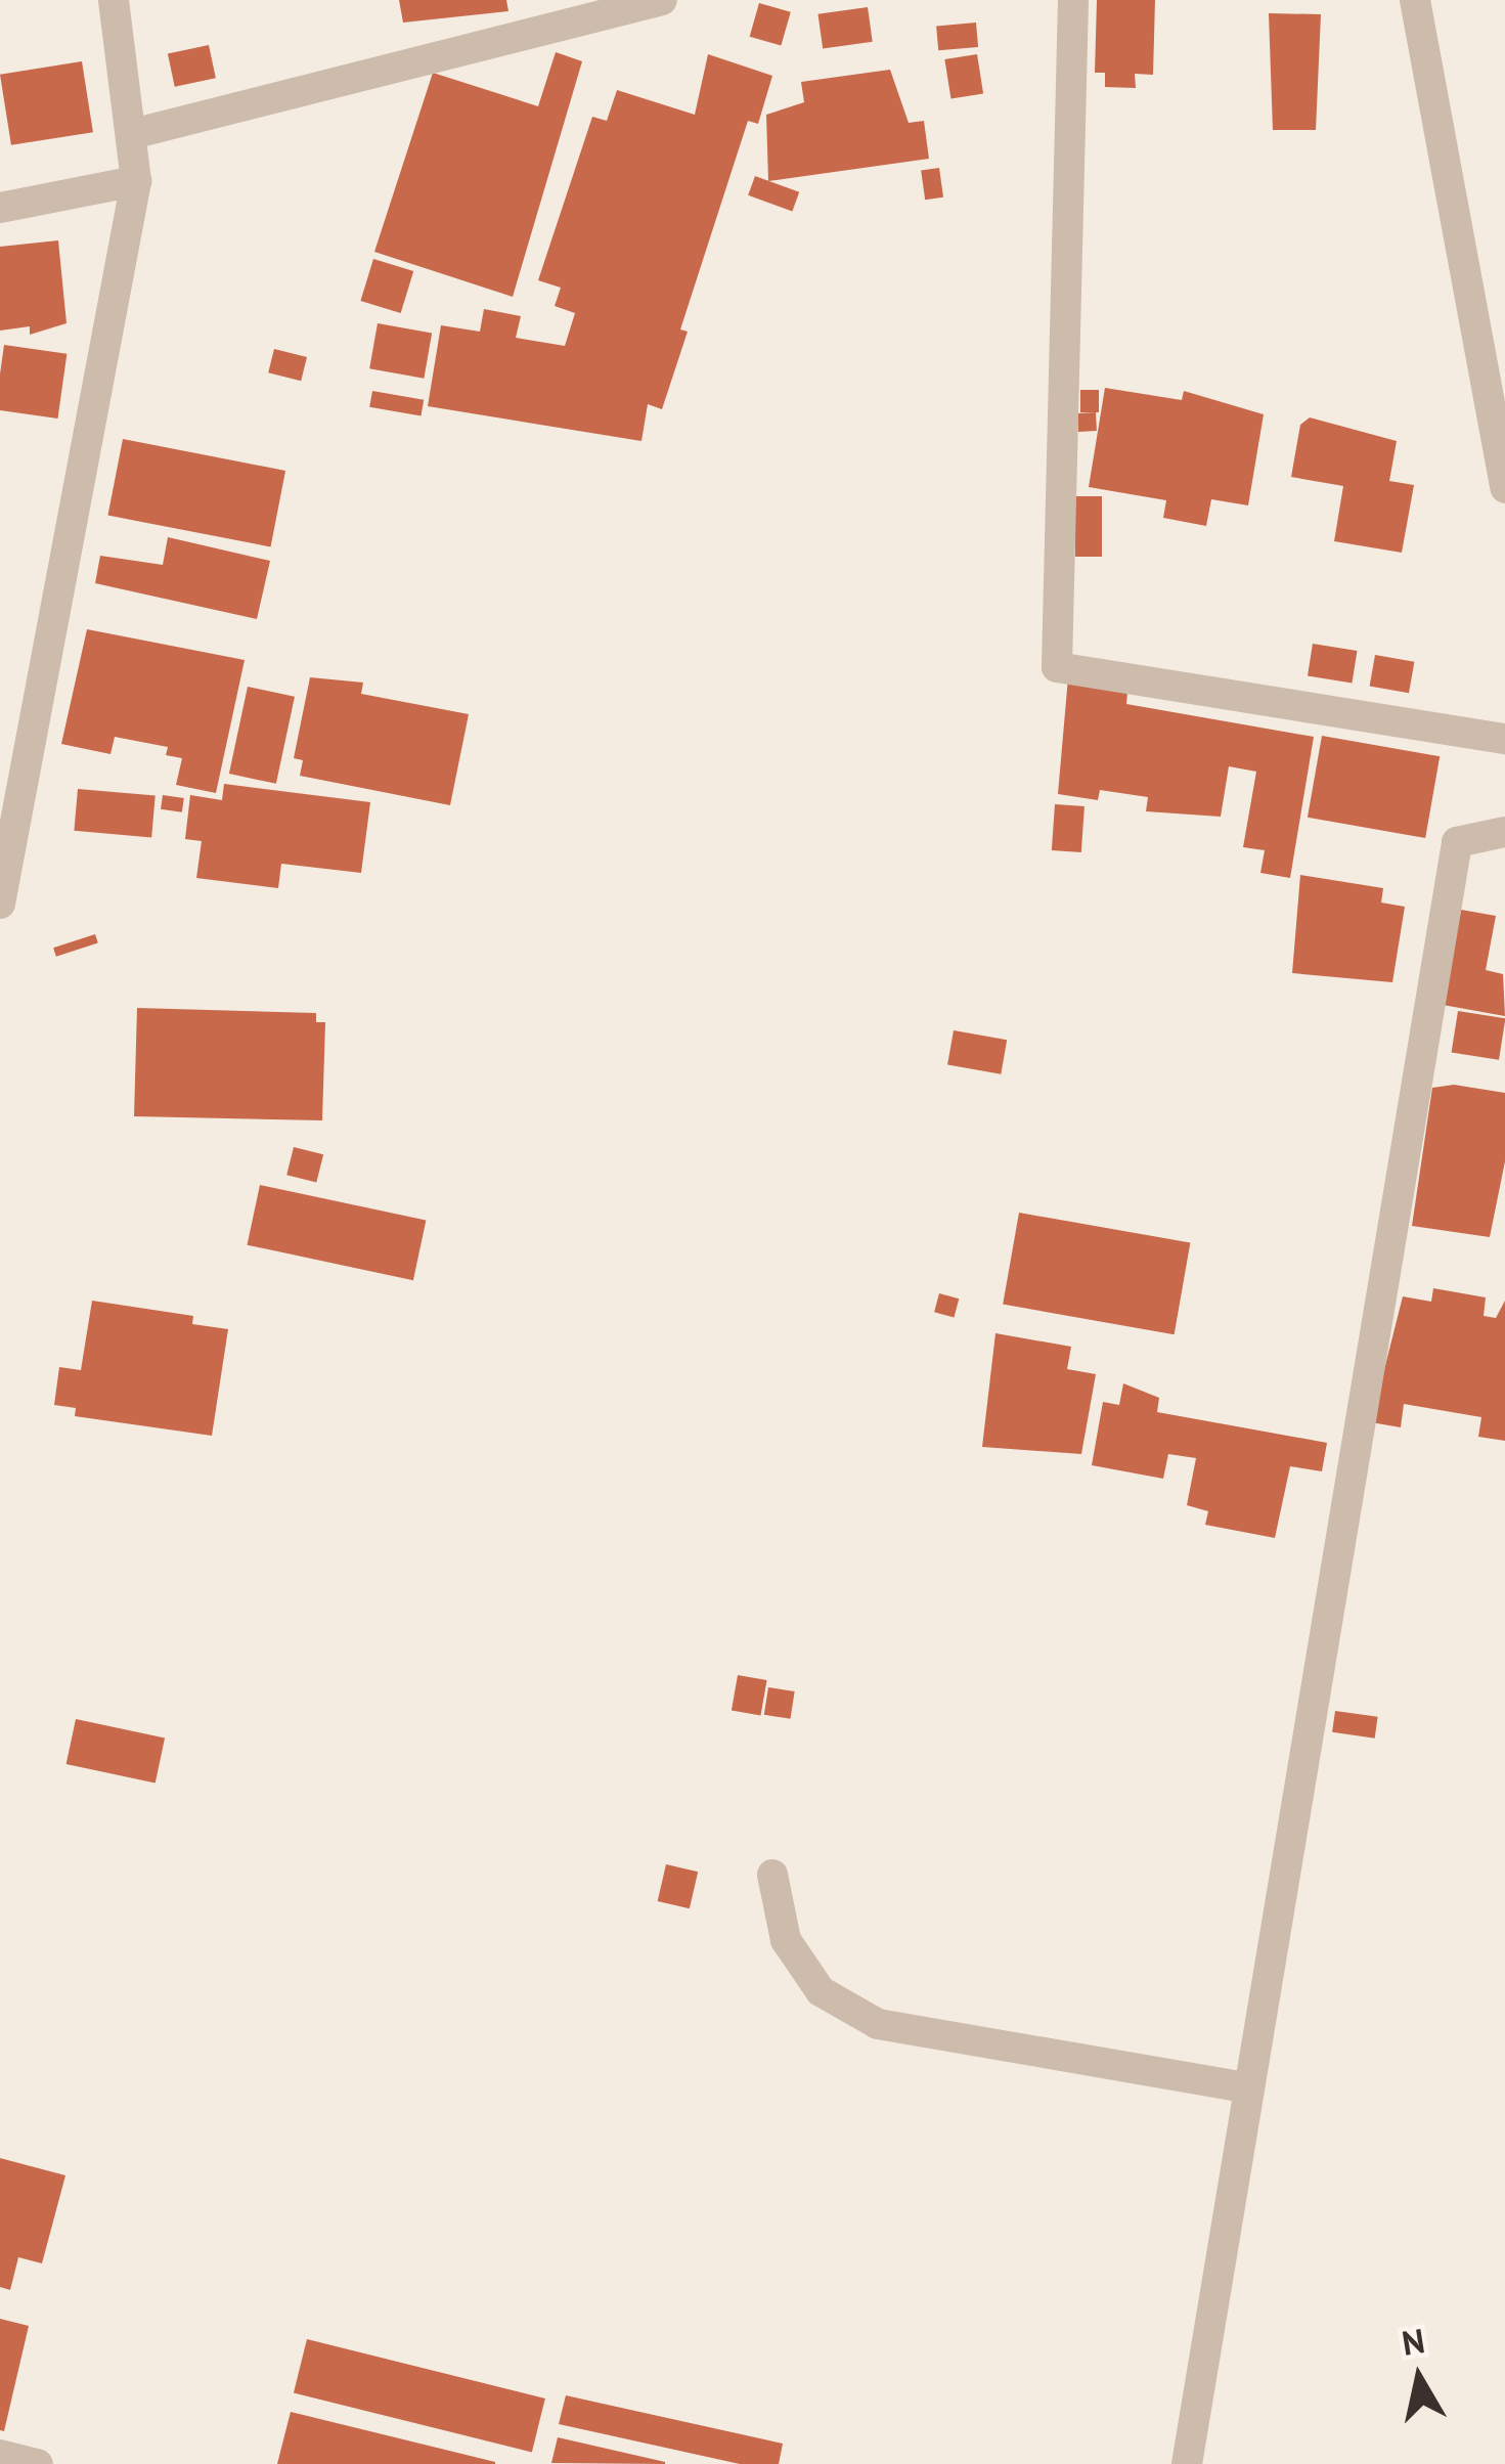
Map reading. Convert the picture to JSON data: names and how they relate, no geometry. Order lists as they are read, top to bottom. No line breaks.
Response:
{"north":"top"}
